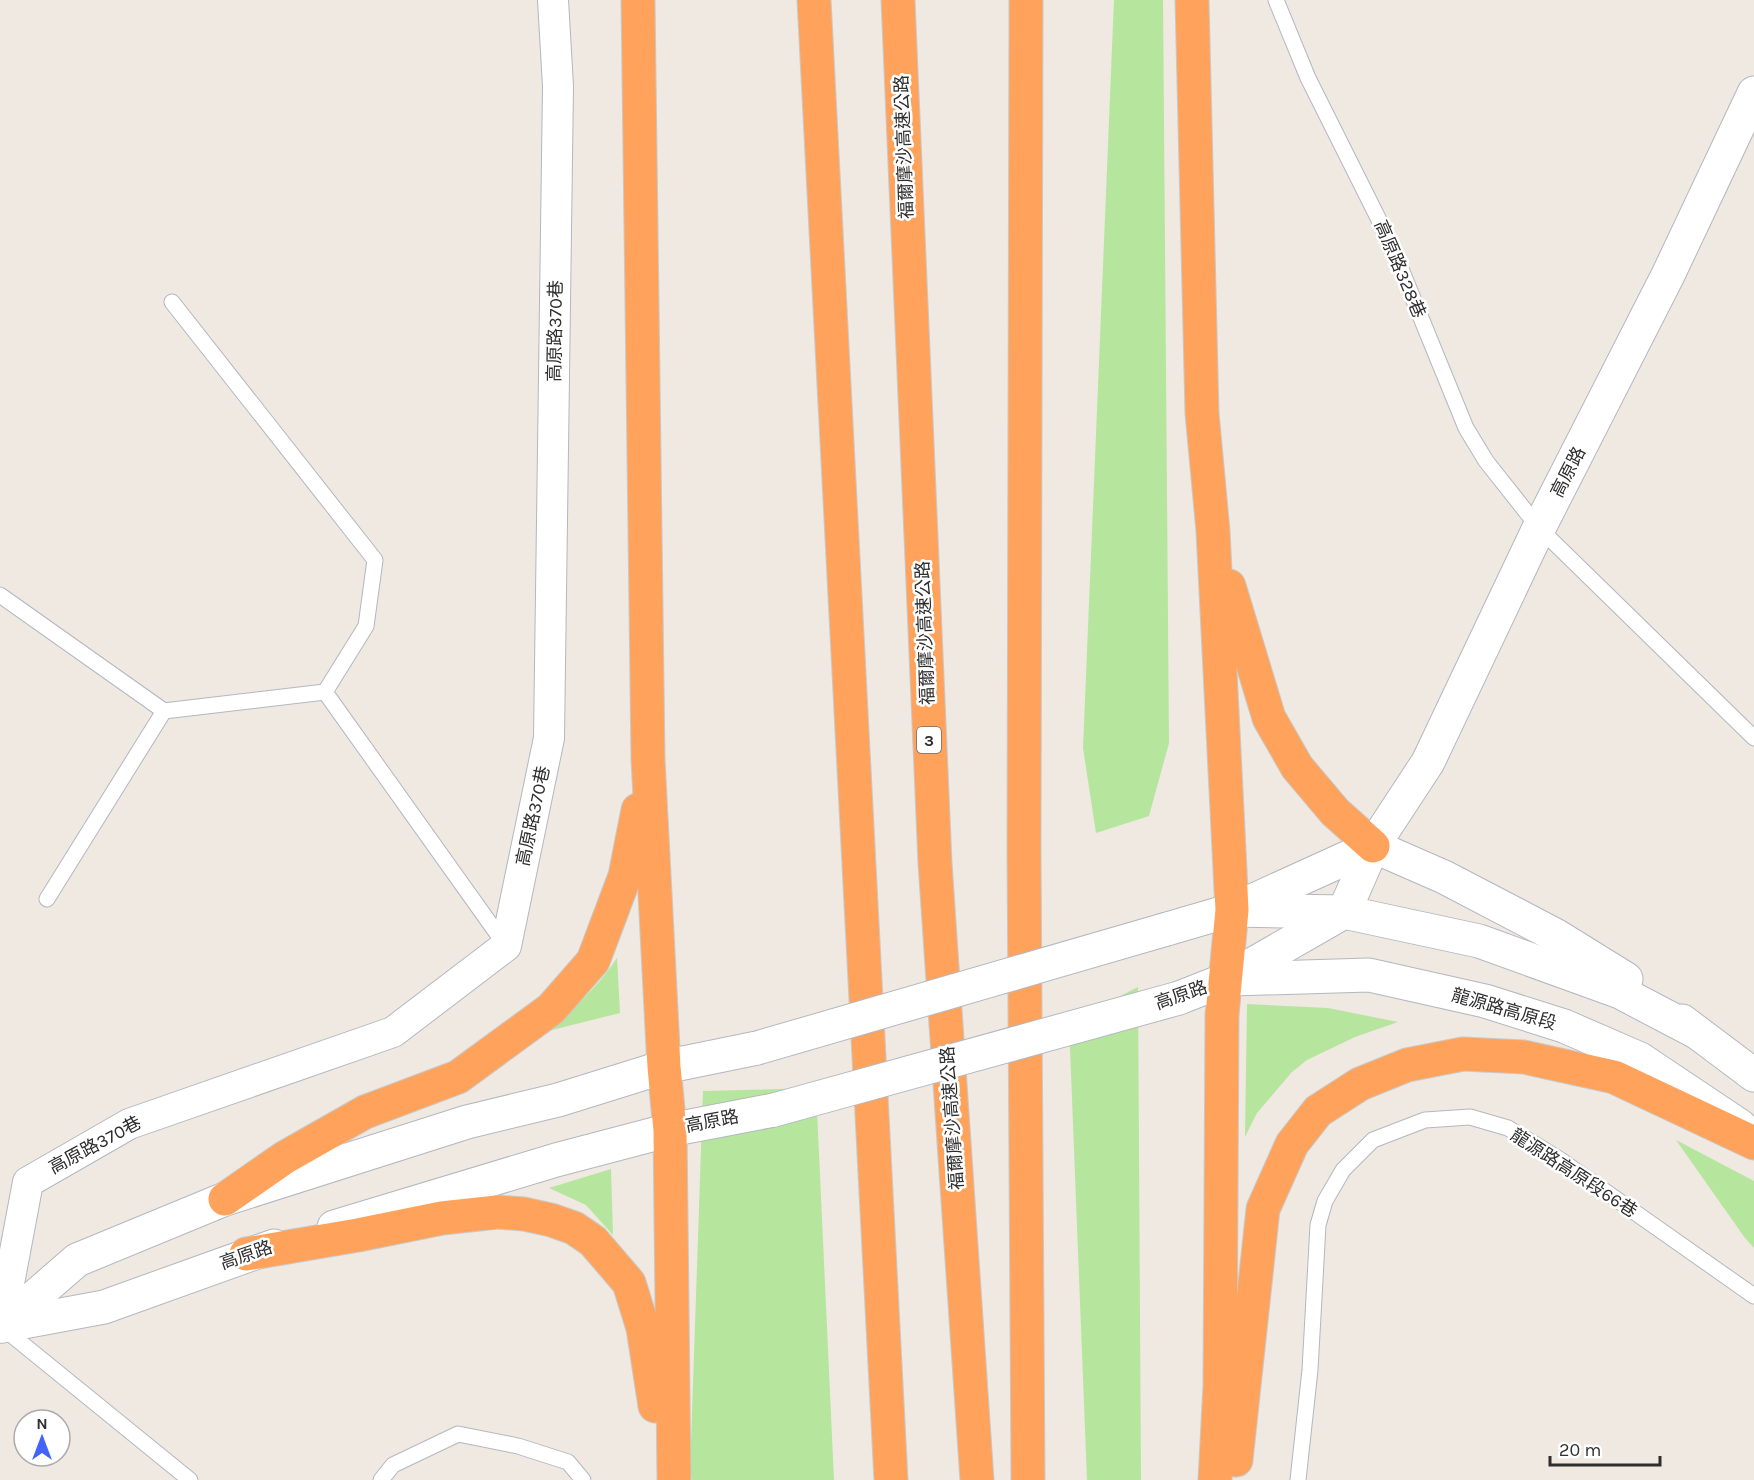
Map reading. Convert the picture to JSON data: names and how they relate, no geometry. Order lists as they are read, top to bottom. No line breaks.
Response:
{"streets":{"highway":["福爾摩沙高速公路","3"],"street":["高原路370巷","高原路","龍源路高原段"],"lane":["高原路328巷","龍源路高原段66巷"]},"crossings":[["高原路328巷","高原路"],["高原路370巷","高原路"],["高原路","龍源路高原段"]],"scale_bar":"20 m","north":"top"}
